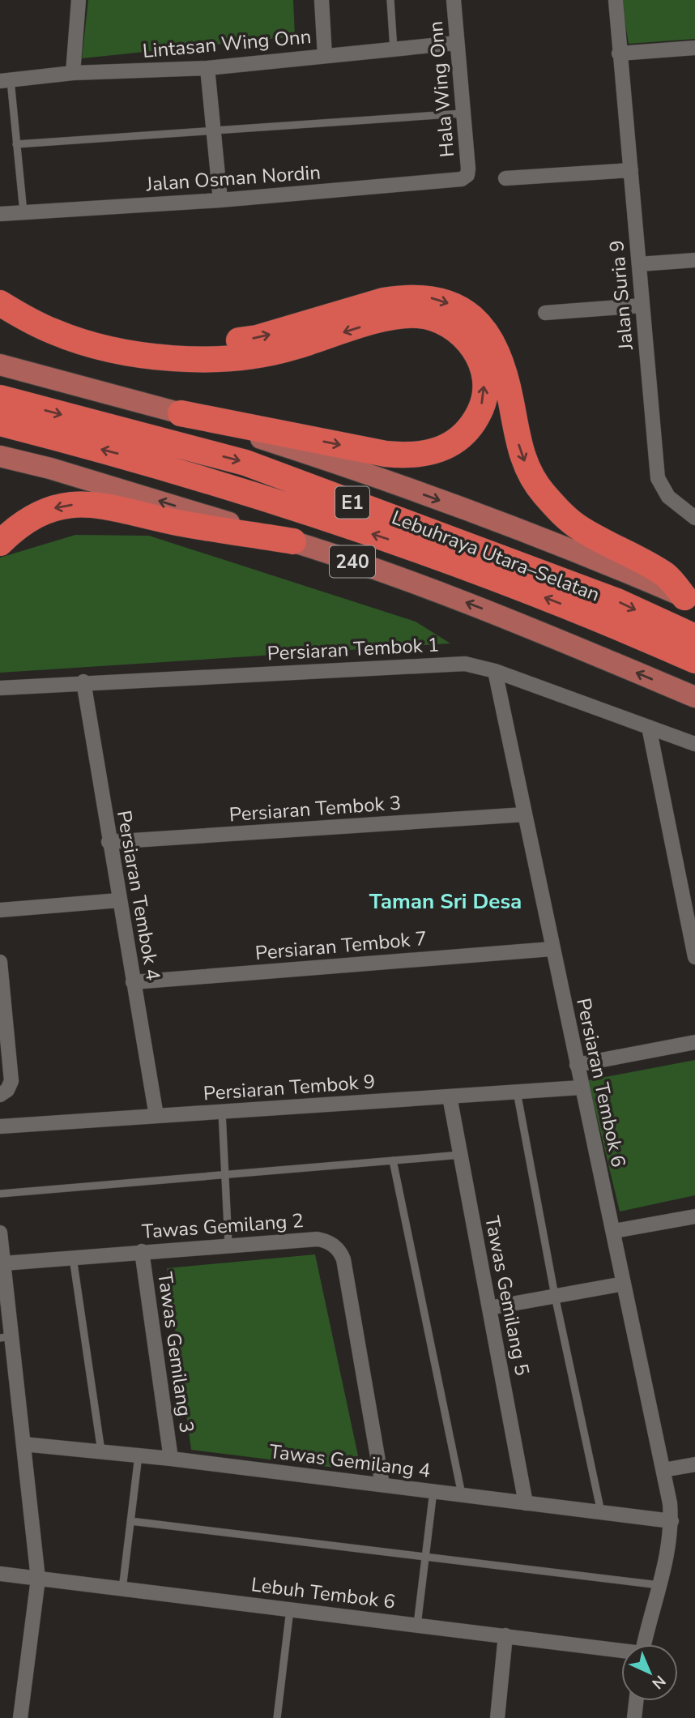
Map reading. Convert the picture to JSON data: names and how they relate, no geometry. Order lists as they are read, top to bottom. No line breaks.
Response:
{"streets":{"highway":["E1","Lebuhraya Utara–Selatan"],"main road":["240"],"street":["Lintasan Wing Onn","Hala Wing Onn","Jalan Osman Nordin","Jalan Suria 9","Persiaran Tembok 1","Persiaran Tembok 3","Persiaran Tembok 4","Persiaran Tembok 7","Persiaran Tembok 6","Persiaran Tembok 9","Tawas Gemilang 2","Tawas Gemilang 5","Tawas Gemilang 3","Tawas Gemilang 4","Lebuh Tembok 6"]},"crossings":[["Lintasan Wing Onn","Hala Wing Onn"],["Hala Wing Onn","Jalan Osman Nordin"],["Persiaran Tembok 1","Persiaran Tembok 4"],["Persiaran Tembok 1","Persiaran Tembok 6"],["Persiaran Tembok 3","Persiaran Tembok 4"],["Persiaran Tembok 3","Persiaran Tembok 6"],["Persiaran Tembok 4","Persiaran Tembok 7"],["Persiaran Tembok 4","Persiaran Tembok 9"],["Persiaran Tembok 7","Persiaran Tembok 6"],["Persiaran Tembok 6","Persiaran Tembok 9"],["Persiaran Tembok 6","Tawas Gemilang 4"],["Persiaran Tembok 9","Tawas Gemilang 5"],["Tawas Gemilang 2","Tawas Gemilang 3"],["Tawas Gemilang 2","Tawas Gemilang 4"],["Tawas Gemilang 5","Tawas Gemilang 4"],["Tawas Gemilang 3","Tawas Gemilang 4"]],"districts":["Taman Sri Desa"],"north":"bottom right"}
